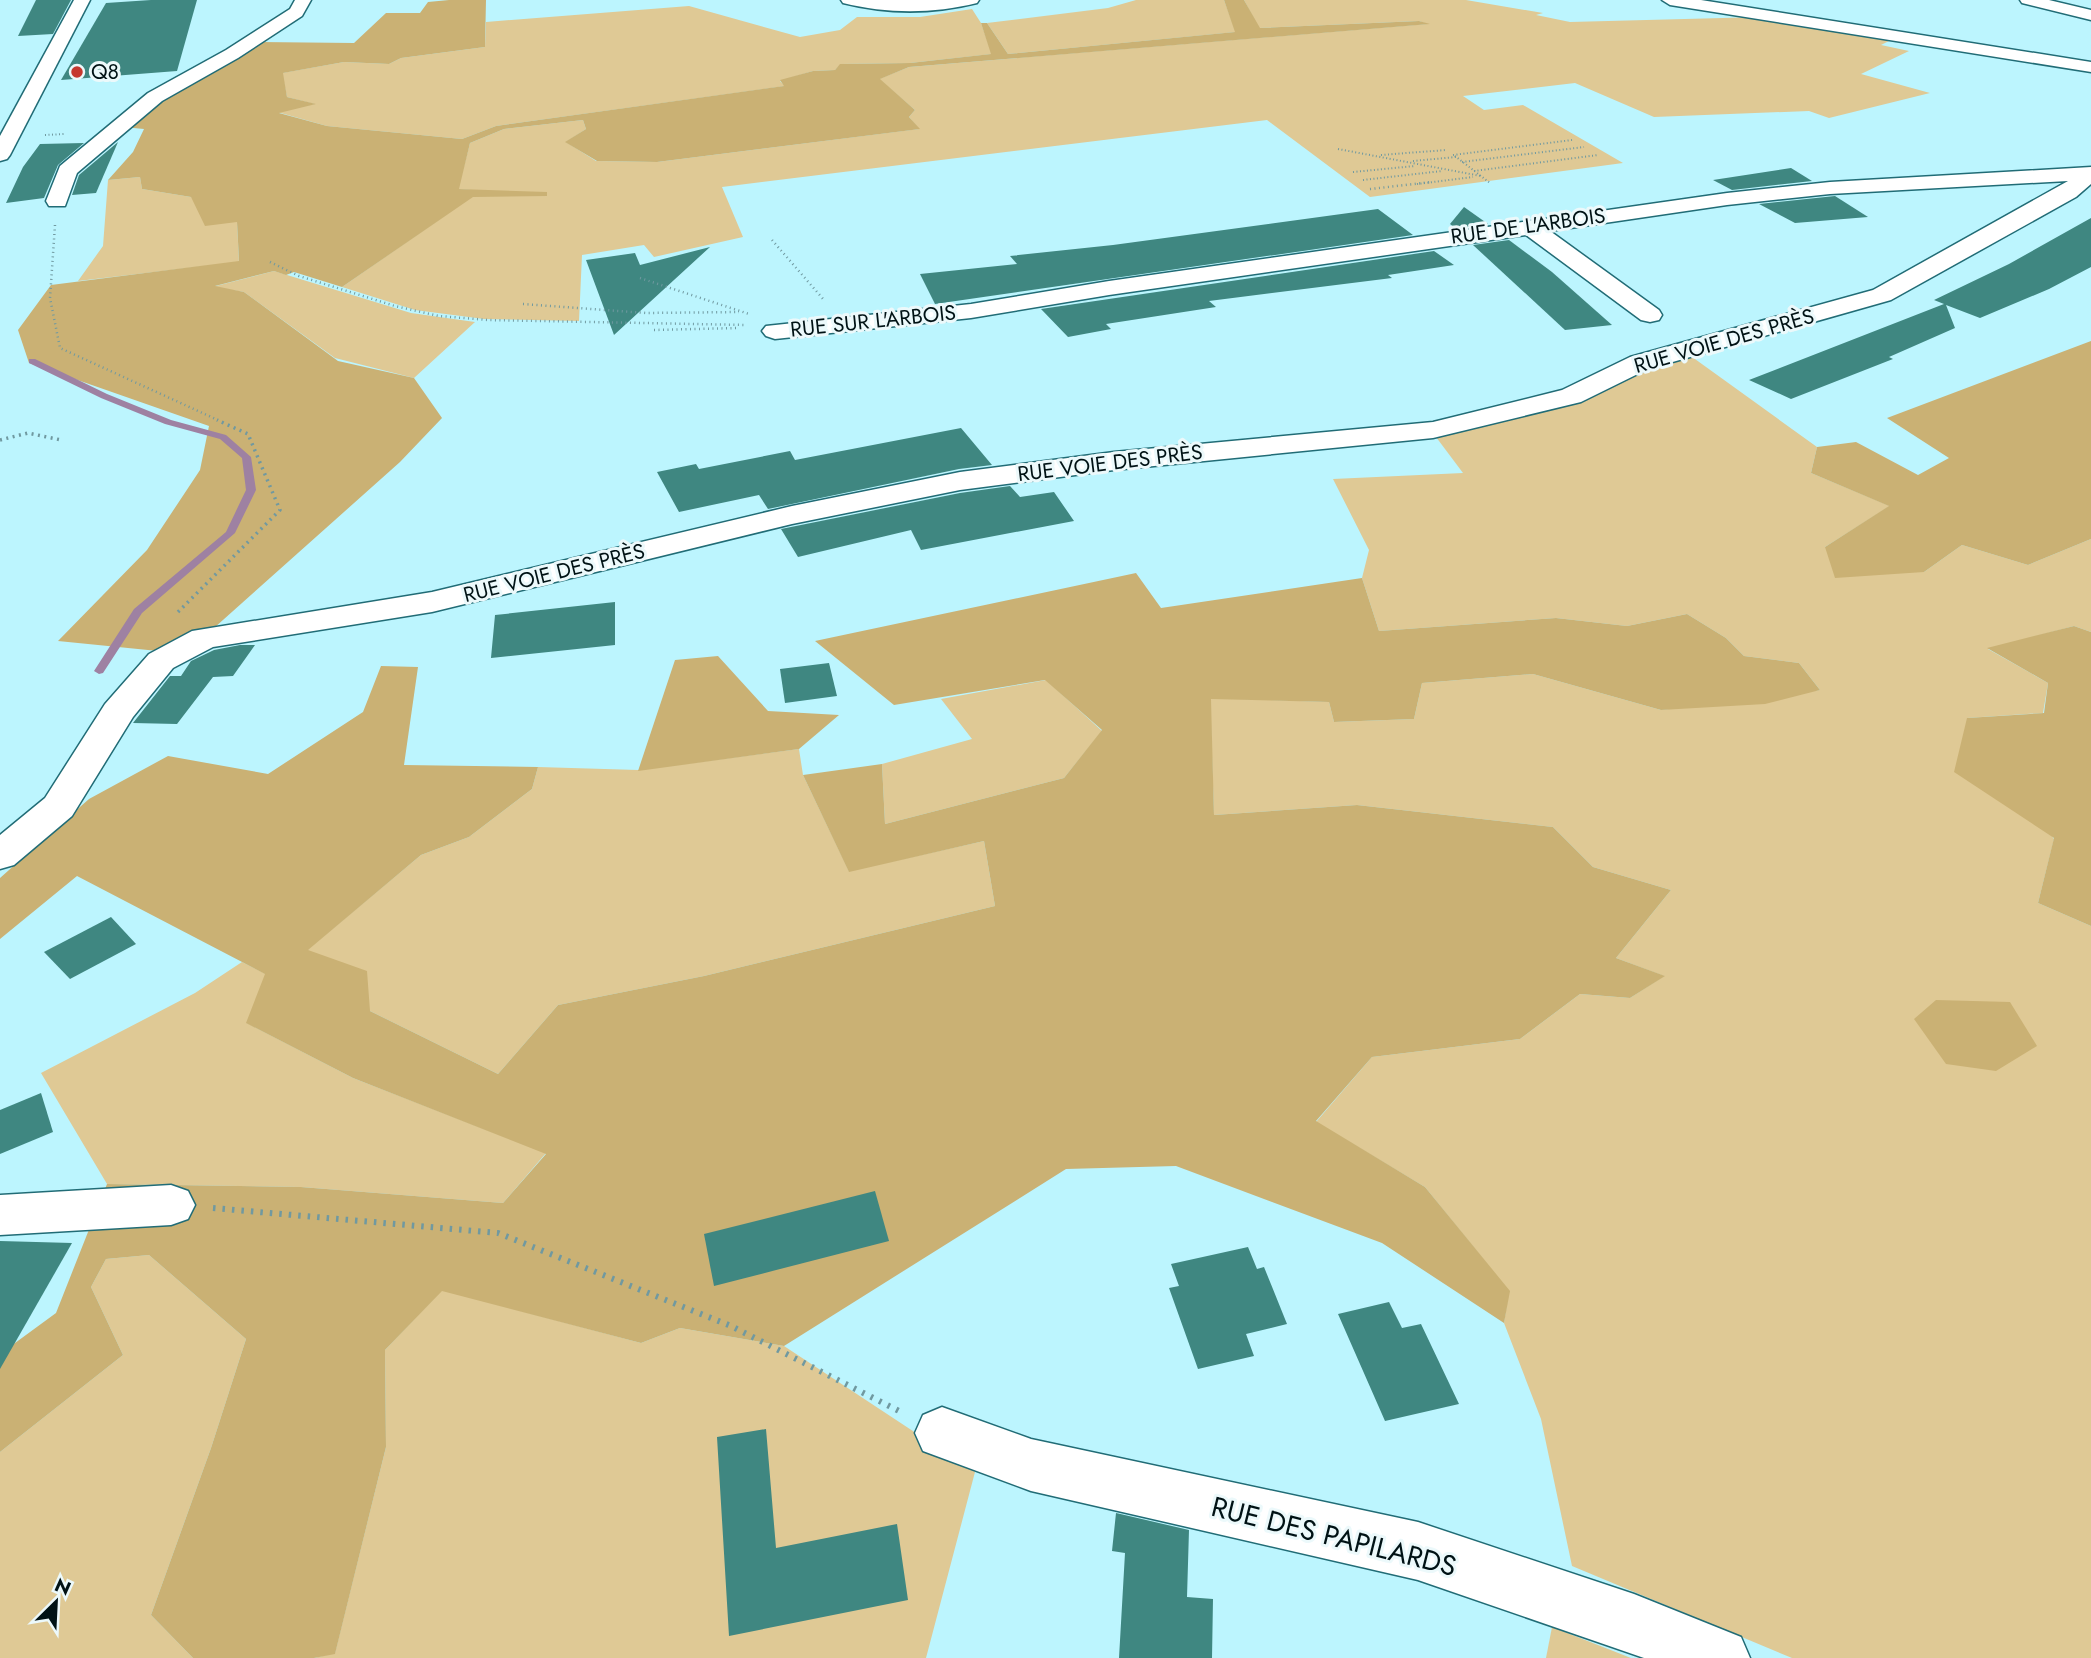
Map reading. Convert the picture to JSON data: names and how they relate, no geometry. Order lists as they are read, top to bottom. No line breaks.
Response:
{"streets":{"street":["RUE DE L'ARBOIS","RUE SUR L'ARBOIS","RUE VOIE DES PRÈS","RUE DES PAPILARDS"]},"crossings":[["RUE DE L'ARBOIS","RUE SUR L'ARBOIS"],["RUE DE L'ARBOIS","RUE VOIE DES PRÈS"]],"places":["Q8"],"north":"top right"}
